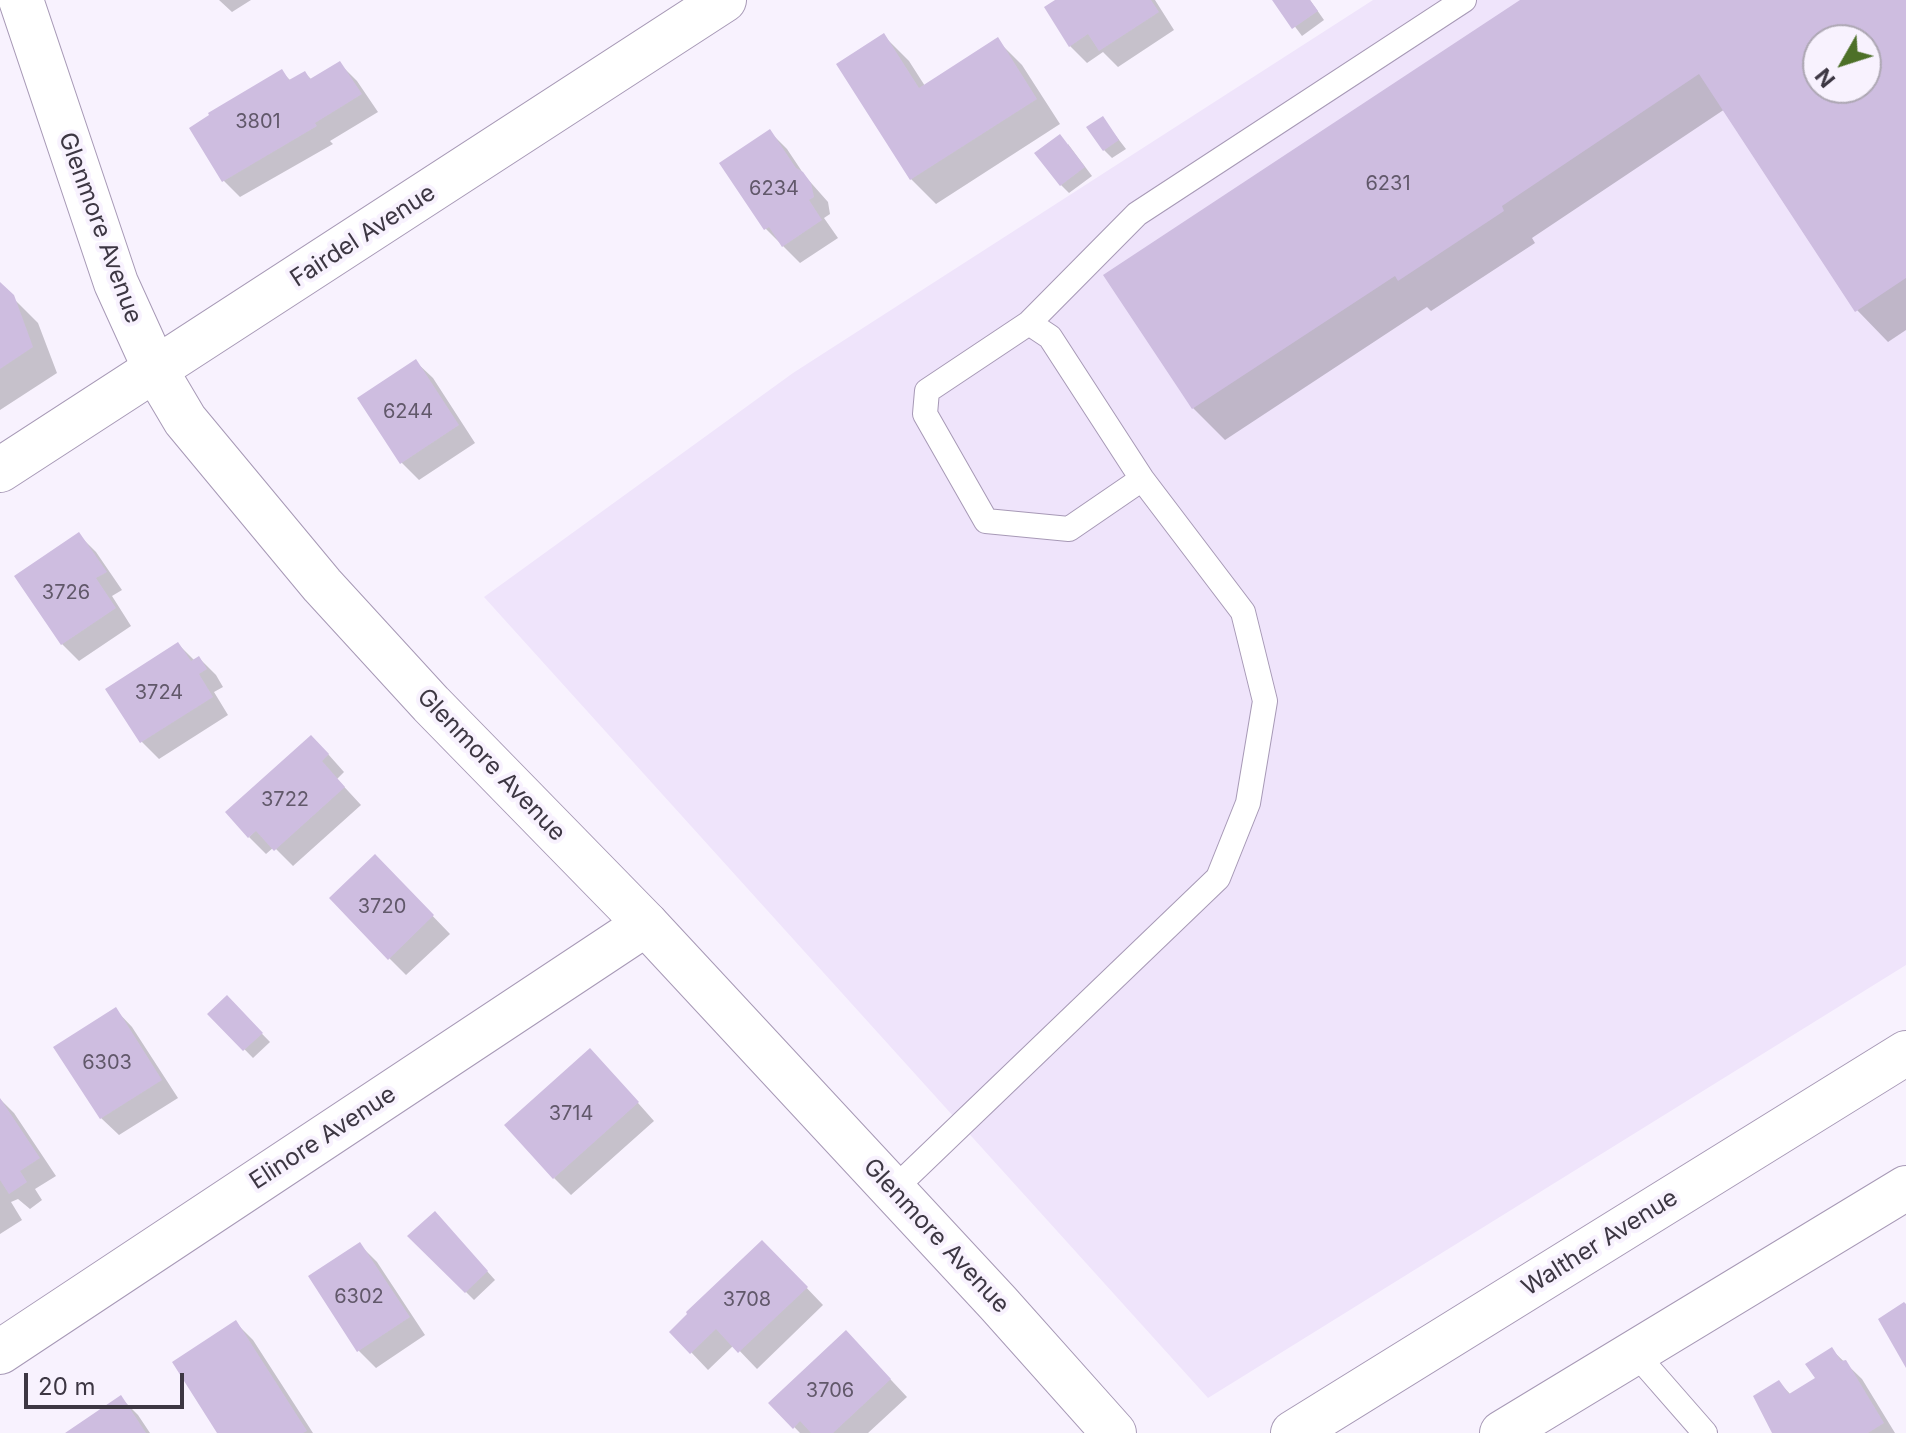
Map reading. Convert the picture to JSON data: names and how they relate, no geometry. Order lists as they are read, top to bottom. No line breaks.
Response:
{"streets":{"street":["Glenmore Avenue","Fairdel Avenue","Elinore Avenue","Walther Avenue"]},"crossings":[["Glenmore Avenue","Fairdel Avenue"],["Glenmore Avenue","Elinore Avenue"]],"house_numbers":["3801","6231","6234","6244","3726","3724","3722","3720","6303","3714","6302","3708","3706"],"scale_bar":"20 m","north":"bottom left"}
